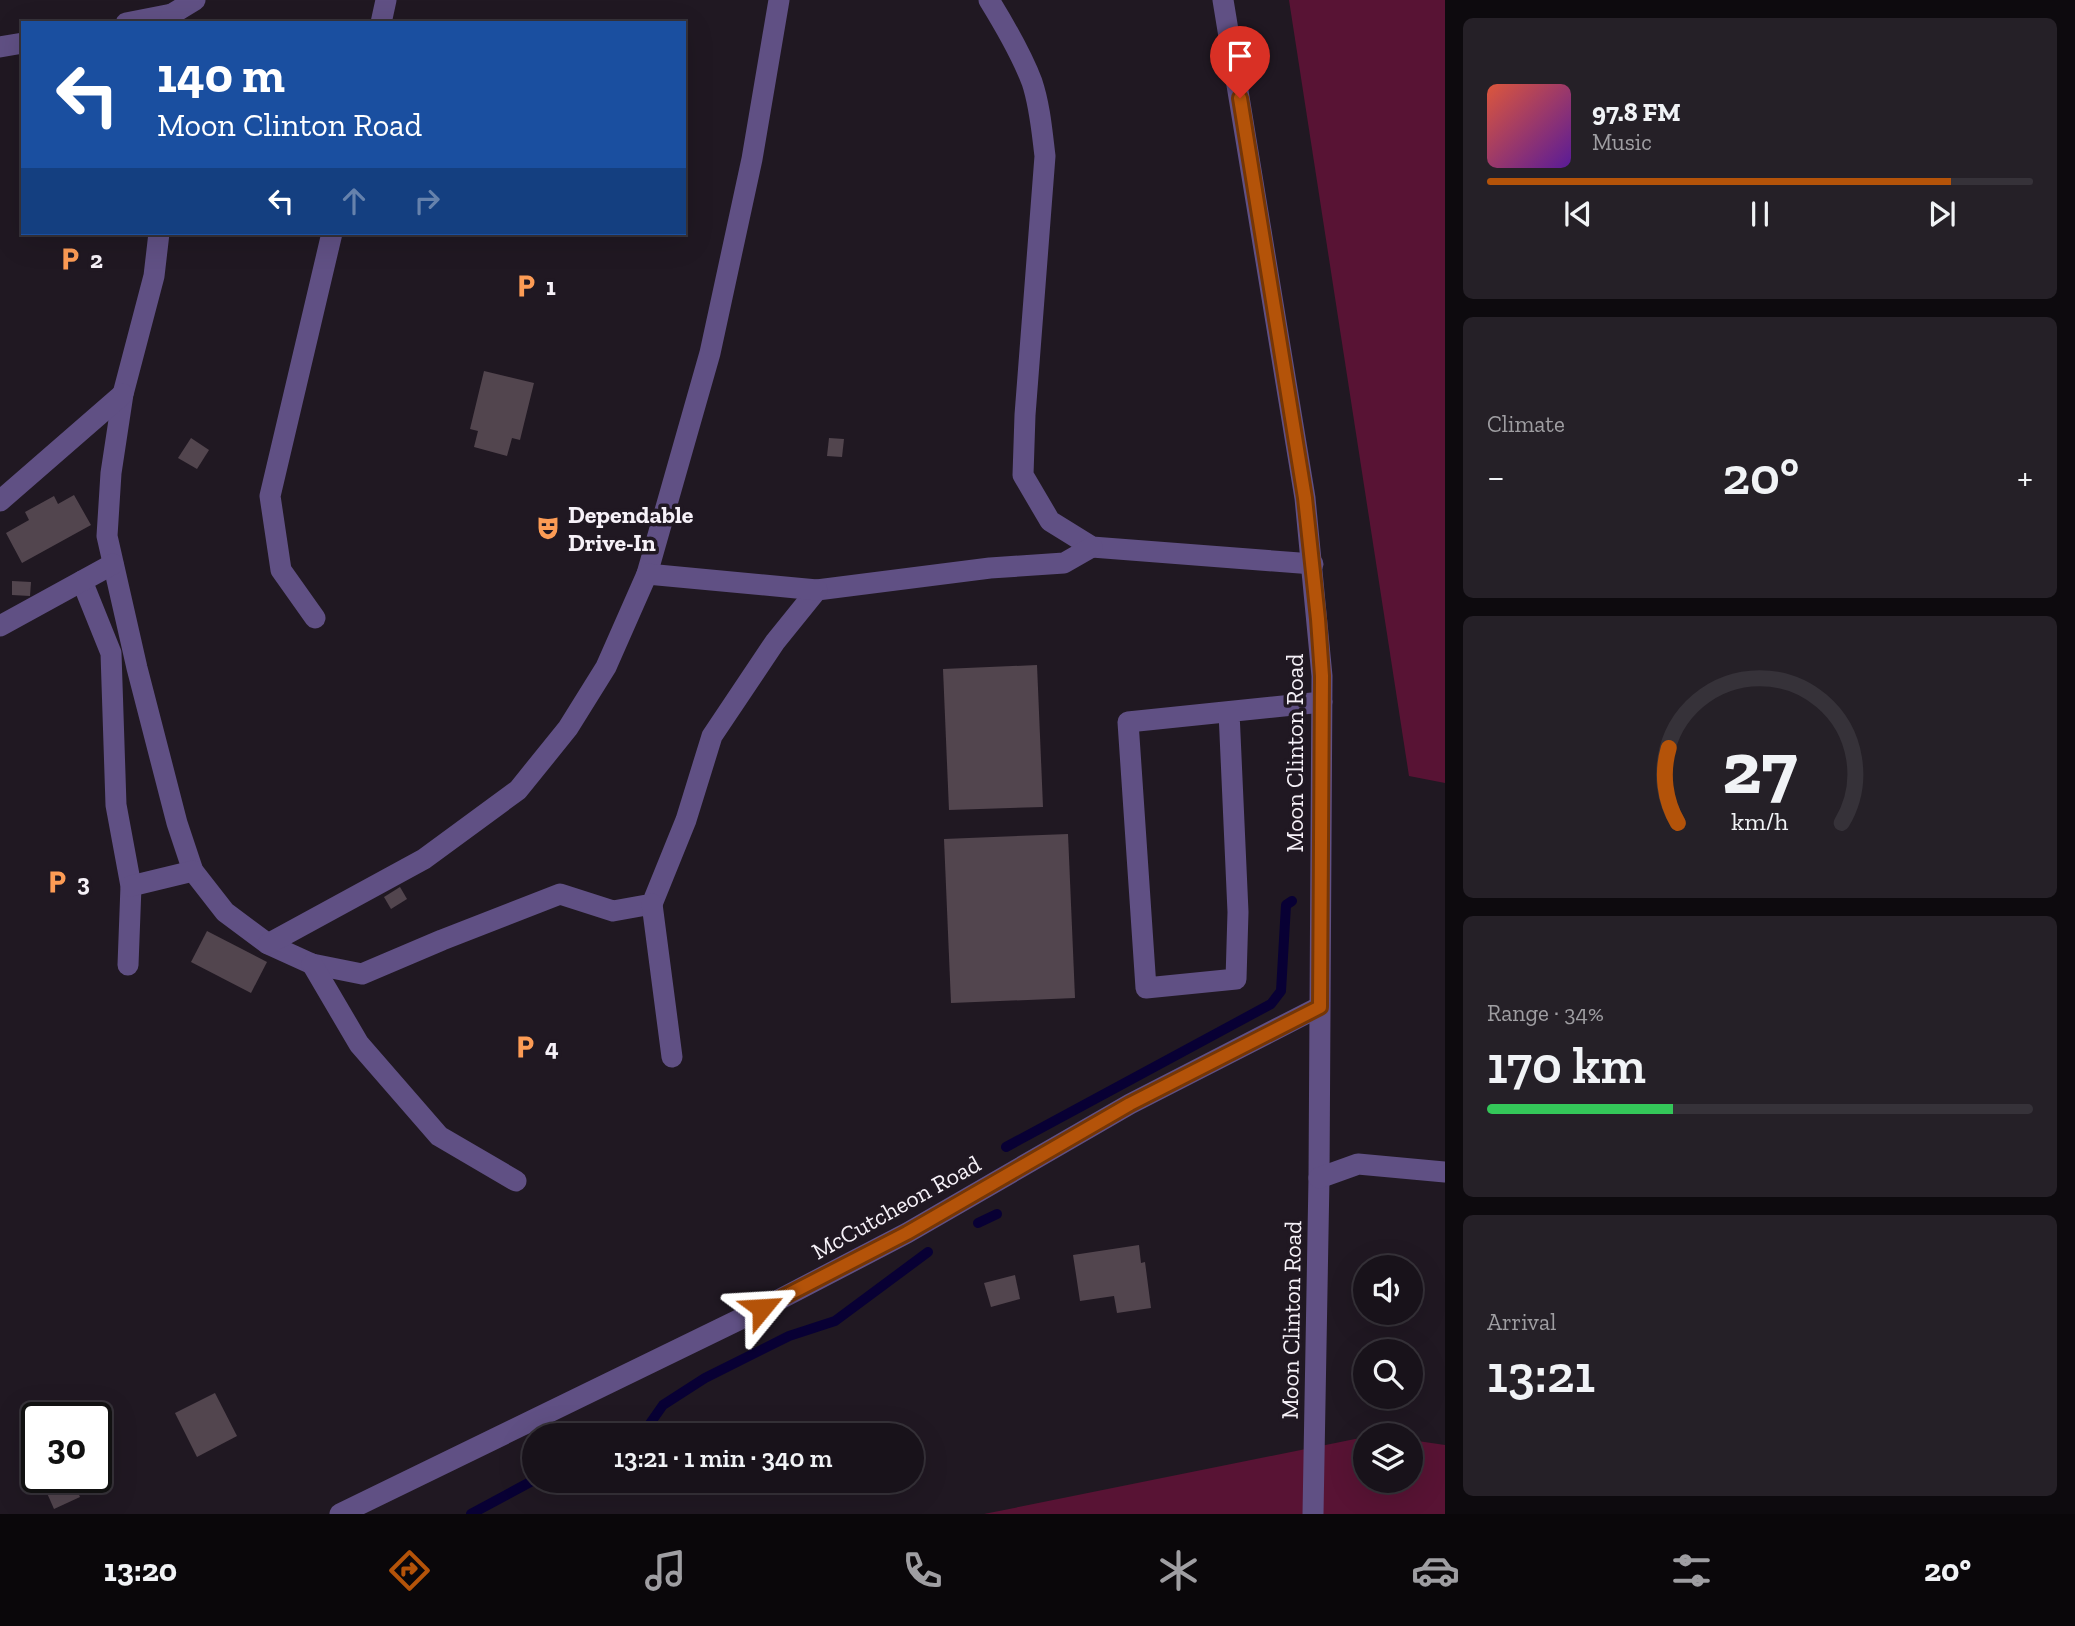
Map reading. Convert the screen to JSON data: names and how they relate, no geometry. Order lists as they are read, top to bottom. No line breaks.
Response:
{"streets":{"street":["Moon Clinton Road","McCutcheon Road"]},"crossings":[["Moon Clinton Road","McCutcheon Road"]],"places":{"parking":["2","1","3","4"],"theatre":["Dependable Drive-In"]},"page":{"turn":["140 m","Moon Clinton Road"],"song":["97.8 FM","Music"],"tile":["Climate",["Range · 34%","170 km"],["Arrival","13:21"]],"heat":["−","20°","+"],"limit":"30","trip":"13:21 · 1 min · 340 m","tabs":["13:20","20°"],"gauge":["27","km/h"]}}
